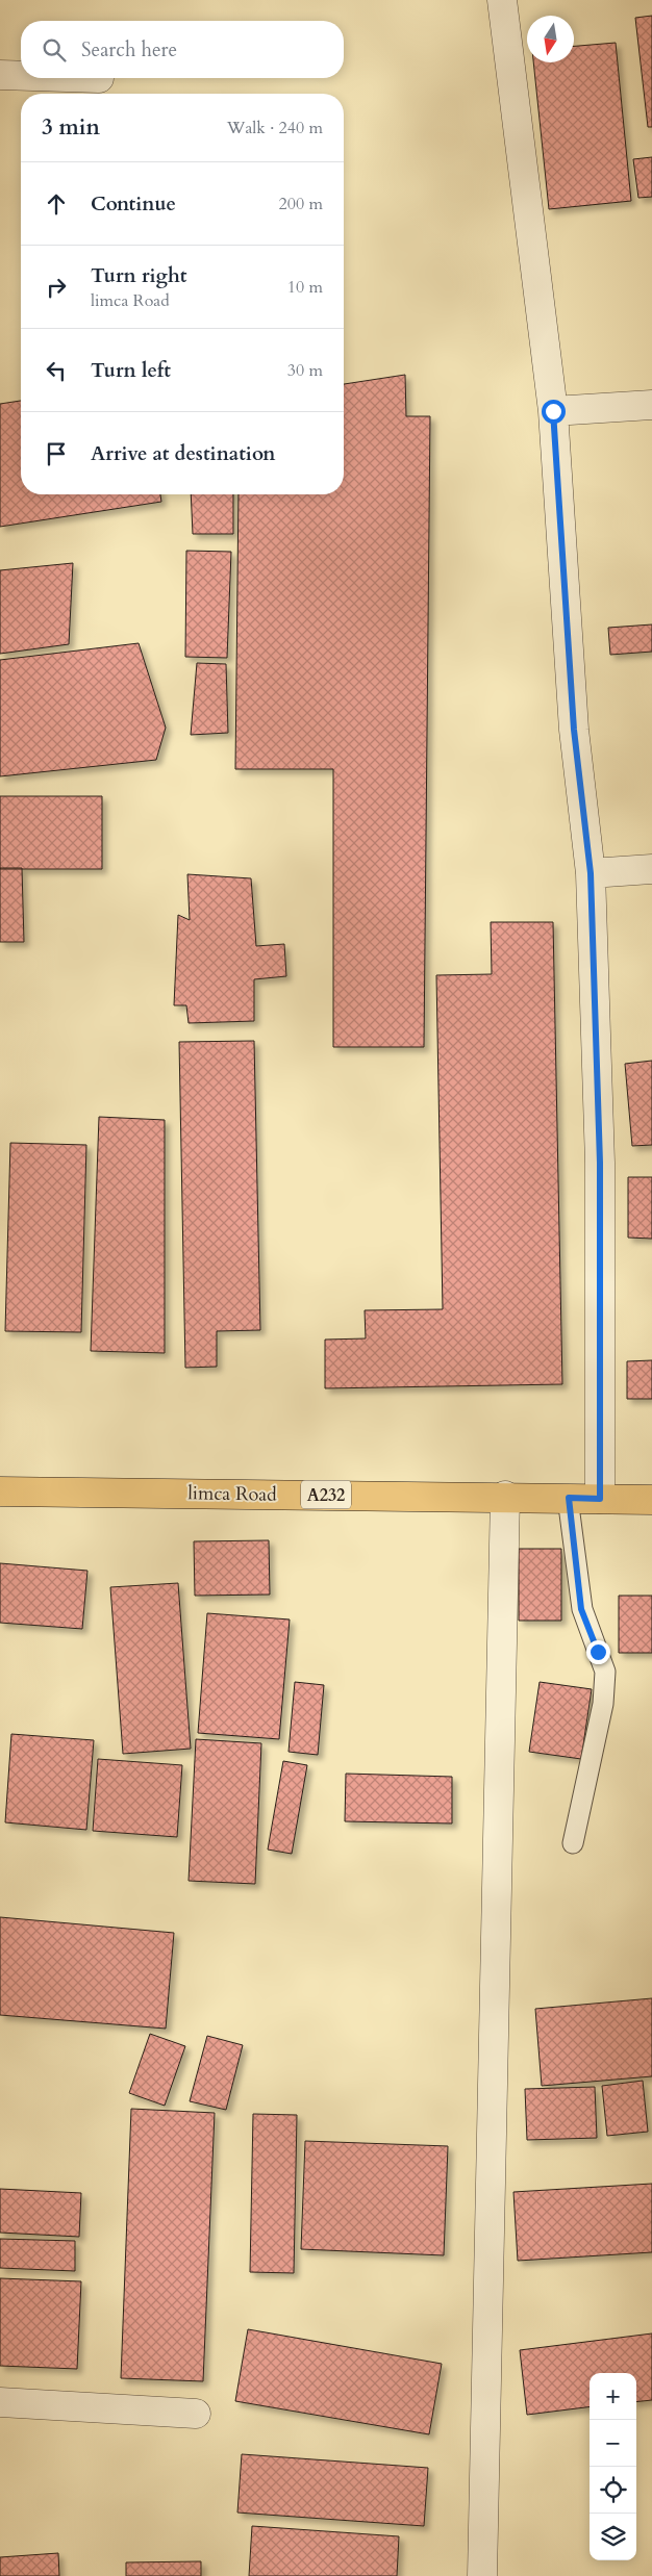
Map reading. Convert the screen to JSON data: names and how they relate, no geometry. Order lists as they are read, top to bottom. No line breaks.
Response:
{"streets":{"main road":["limca Road","A232"]},"north":"bottom","page":{"search":"Search here","heading":["3 min","Walk · 240 m"],"list":[["Continue","200 m"],["Turn right","limca Road","10 m"],["Turn left","30 m"],"Arrive at destination"],"map_buttons":["+","−"]}}
